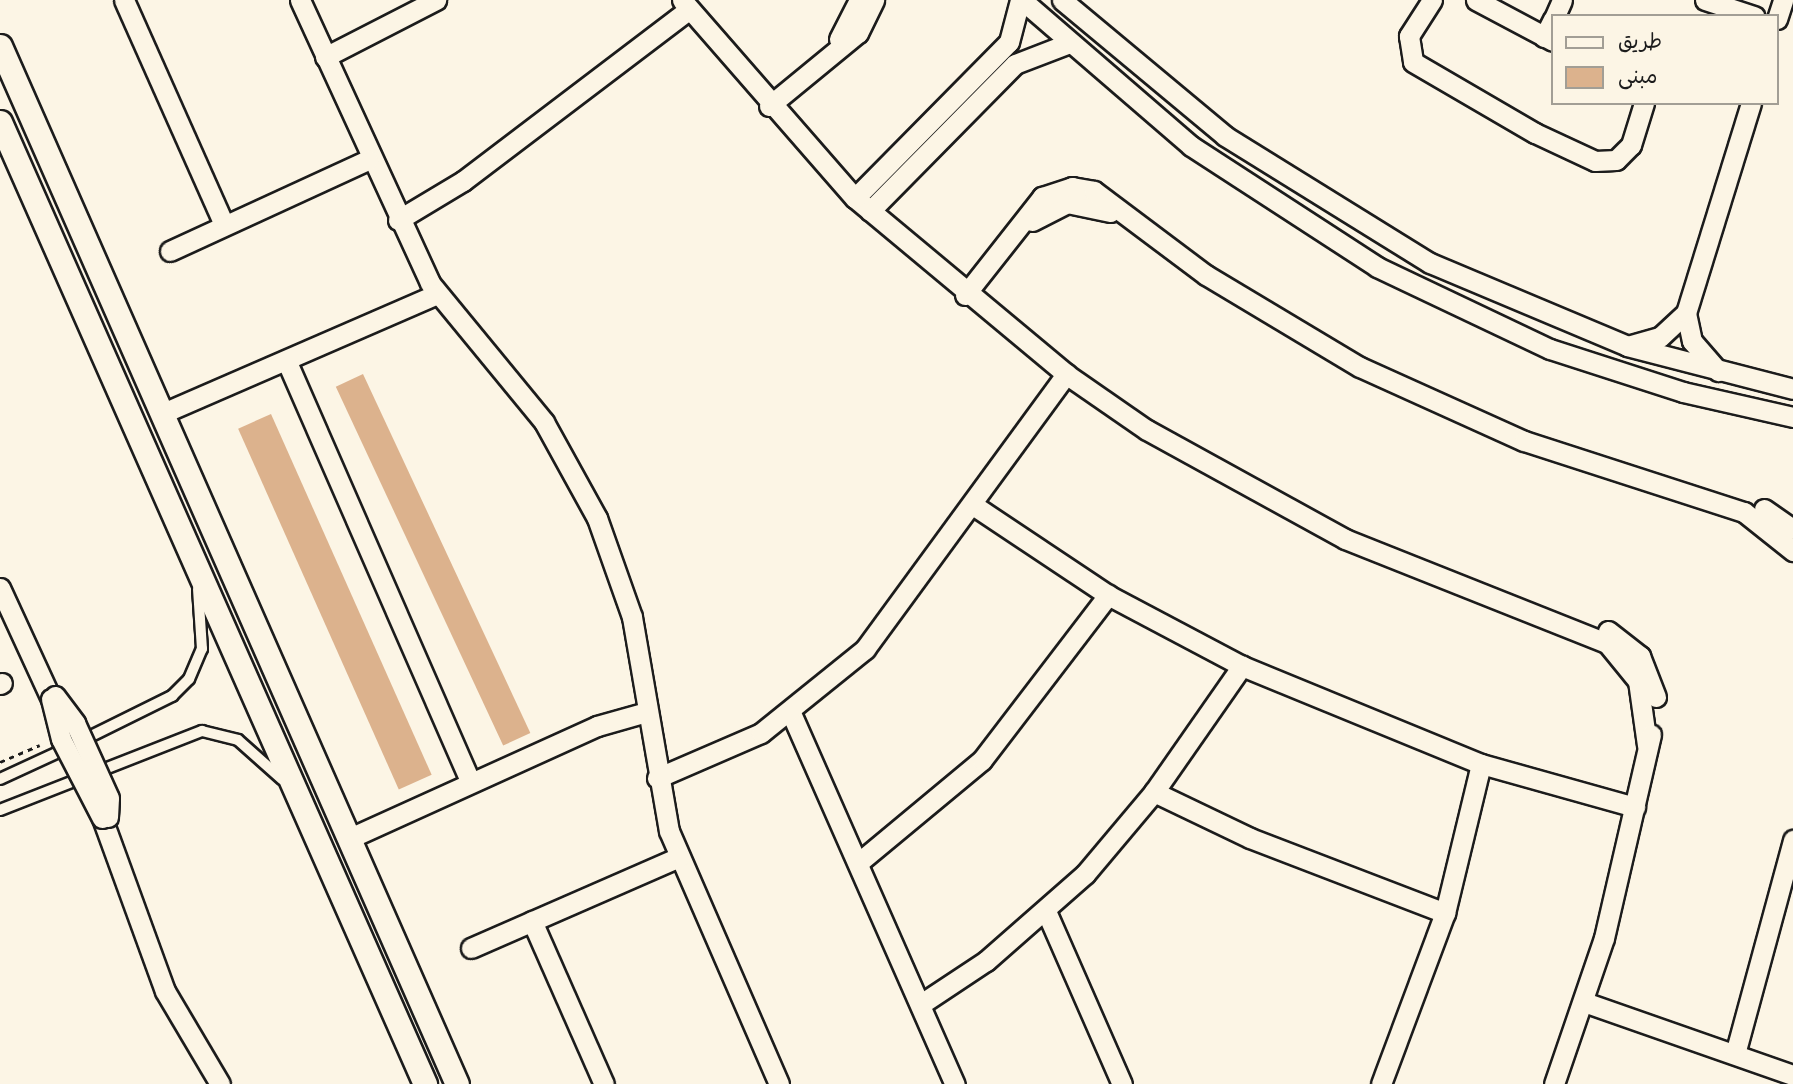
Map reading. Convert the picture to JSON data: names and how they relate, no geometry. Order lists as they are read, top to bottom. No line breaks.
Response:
{"legend":["طريق","مبنى"]}
